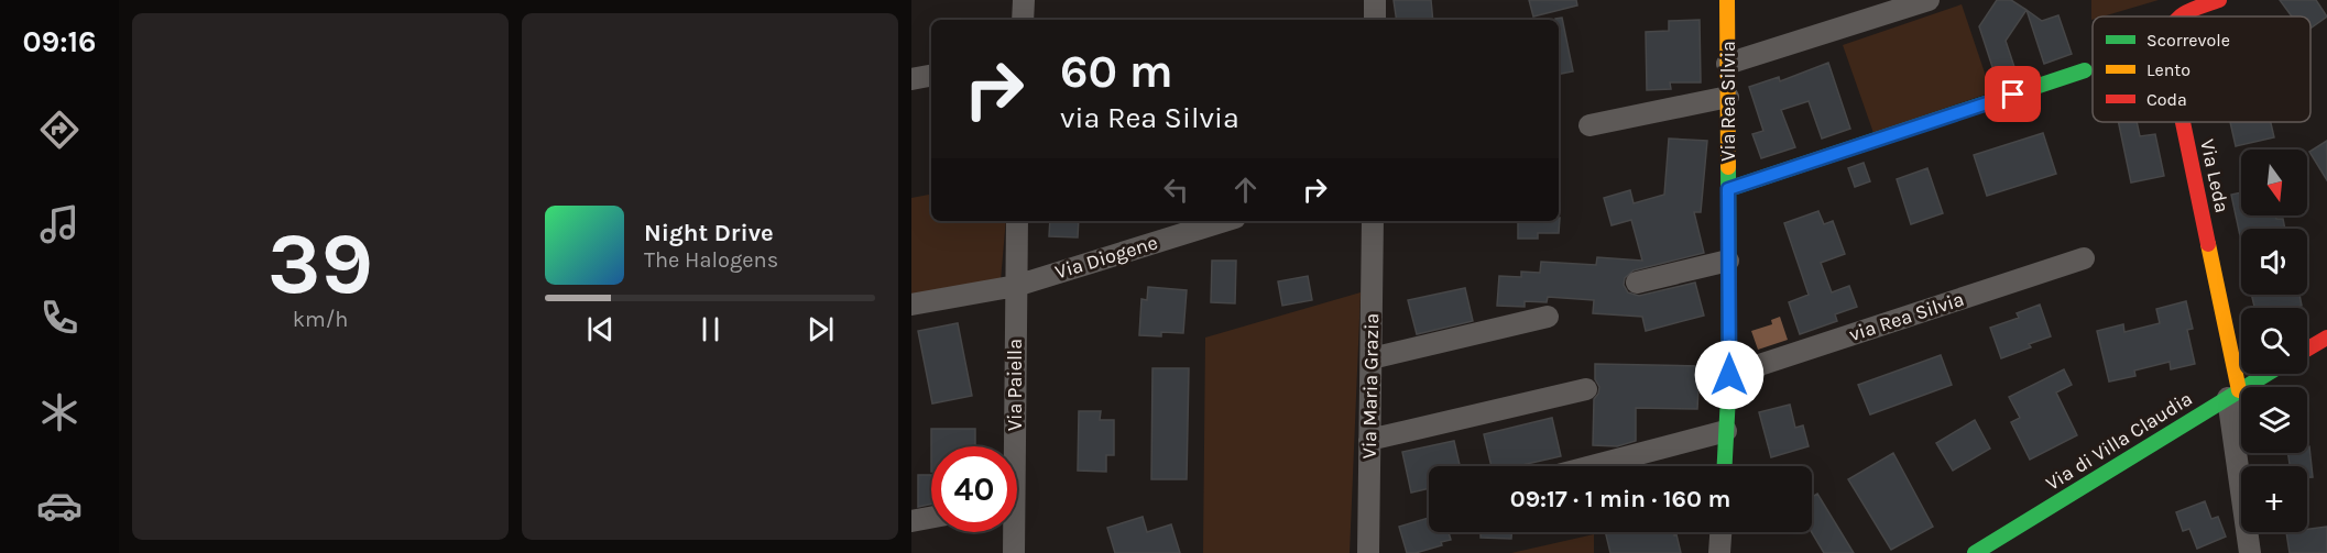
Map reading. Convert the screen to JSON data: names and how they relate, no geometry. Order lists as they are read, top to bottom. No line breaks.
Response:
{"streets":{"street":["Via Rea Silvia","Via Leda","Via Diogene","via Rea Silvia","Via Paiella","Via Maria Grazia","Via di Villa Claudia"]},"crossings":[["Via Rea Silvia","via Rea Silvia"],["Via Leda","Via di Villa Claudia"],["Via Diogene","Via Paiella"]],"legend":["Scorrevole","Lento","Coda"],"north":"bottom","page":{"tabs":"09:16","tile":["39","km/h"],"turn":["60 m","via Rea Silvia"],"map_buttons":"+","song":["Night Drive","The Halogens"],"limit":"40","trip":"09:17 · 1 min · 160 m"}}
